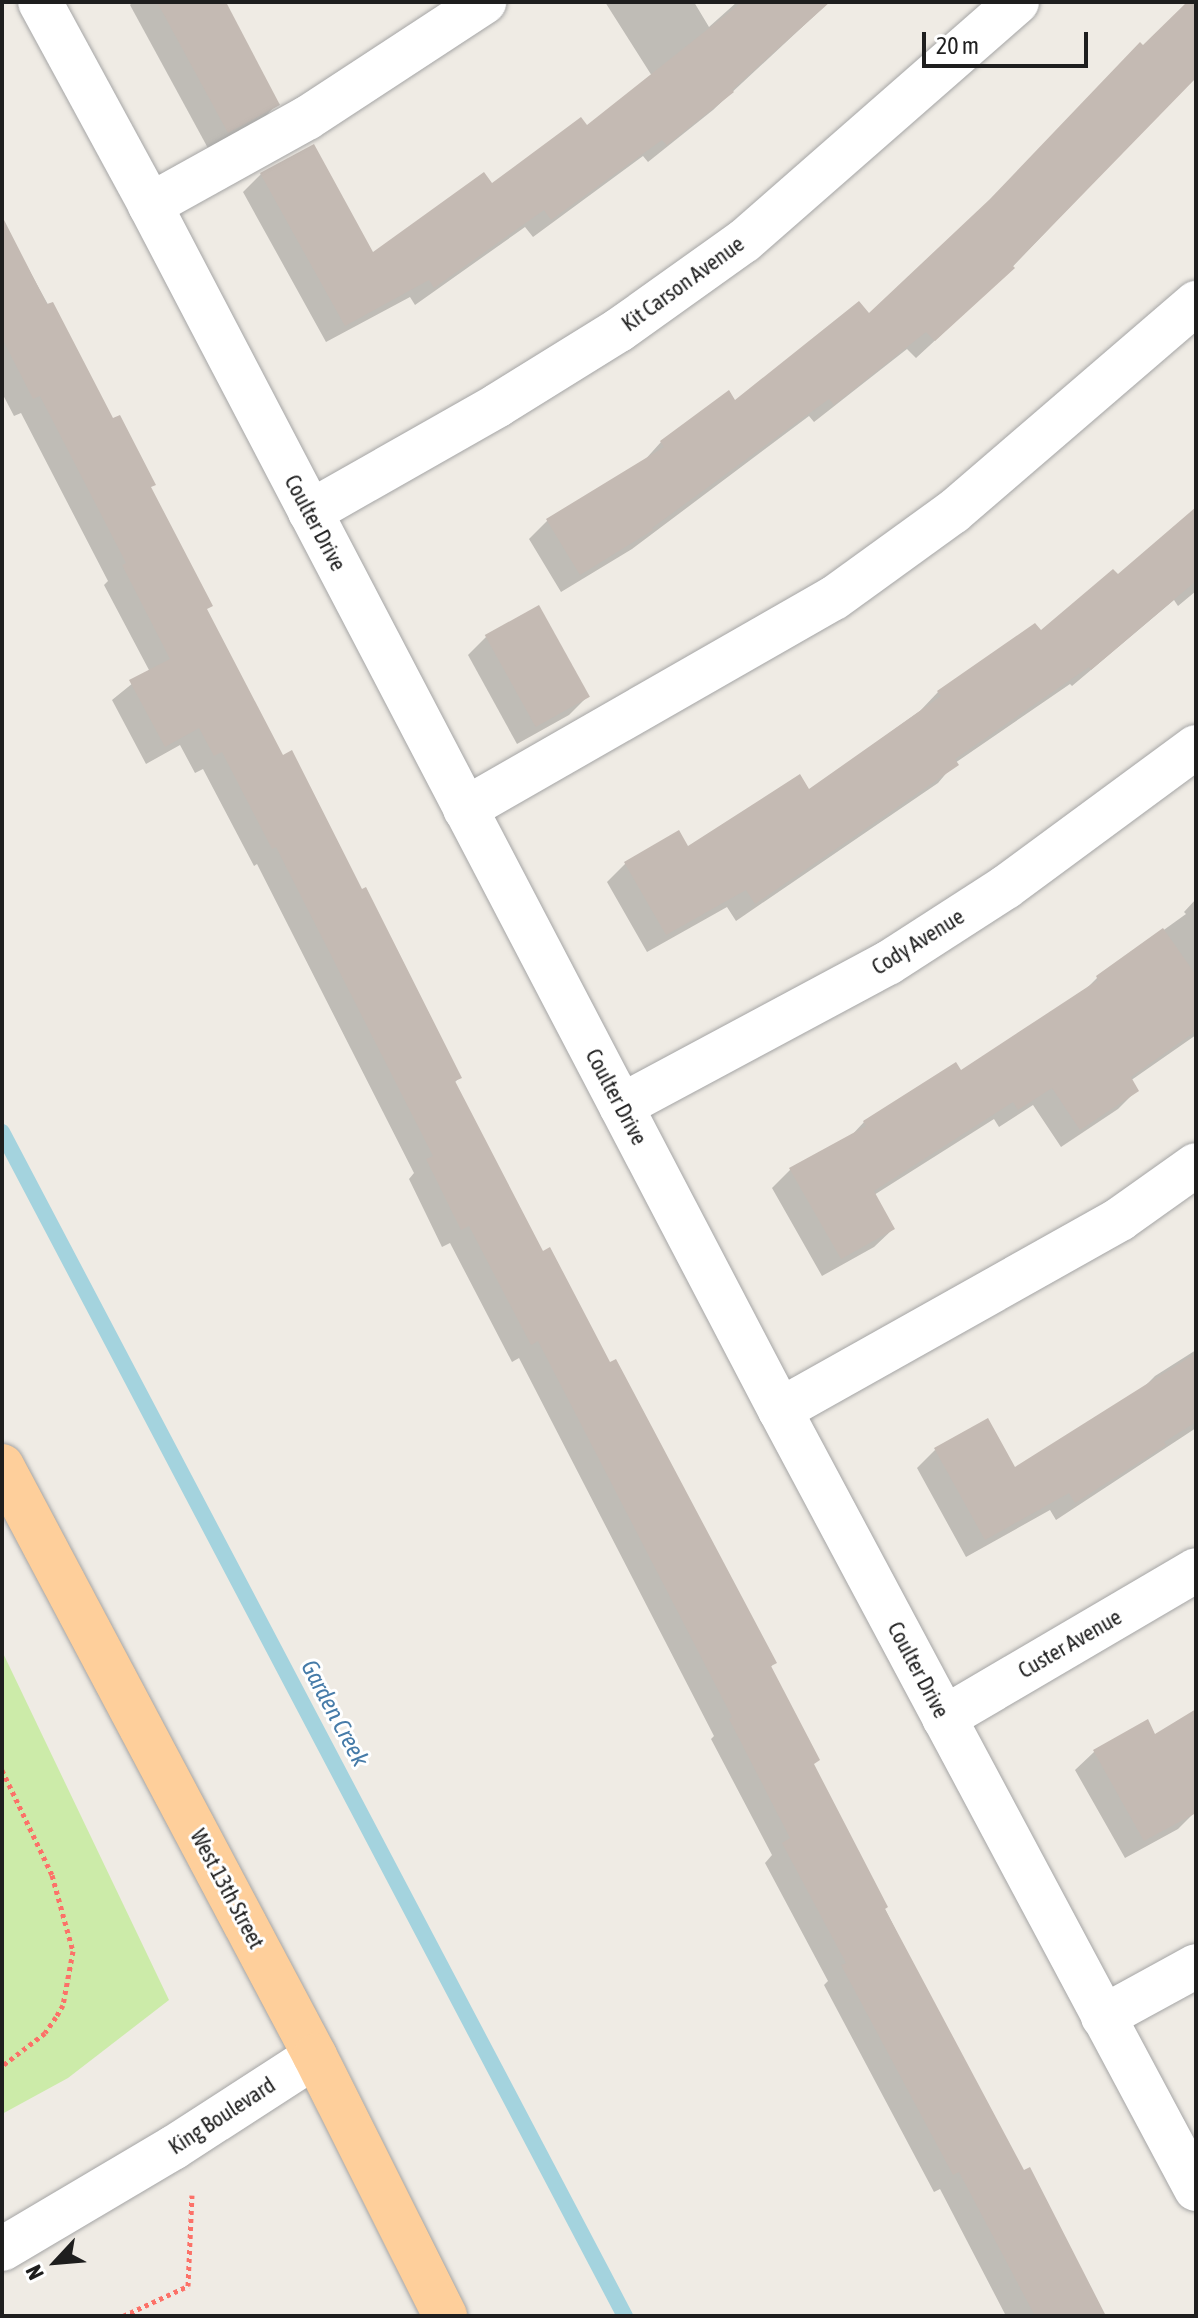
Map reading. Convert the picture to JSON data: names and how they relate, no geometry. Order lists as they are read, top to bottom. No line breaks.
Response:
{"streets":{"main road":["West 13th Street"],"street":["Kit Carson Avenue","Coulter Drive","Cody Avenue","Custer Avenue","King Boulevard"]},"crossings":[["Kit Carson Avenue","Coulter Drive"],["Coulter Drive","Cody Avenue"],["Coulter Drive","Custer Avenue"],["West 13th Street","King Boulevard"]],"water":["Garden Creek"],"scale_bar":"20 m","north":"bottom left"}
